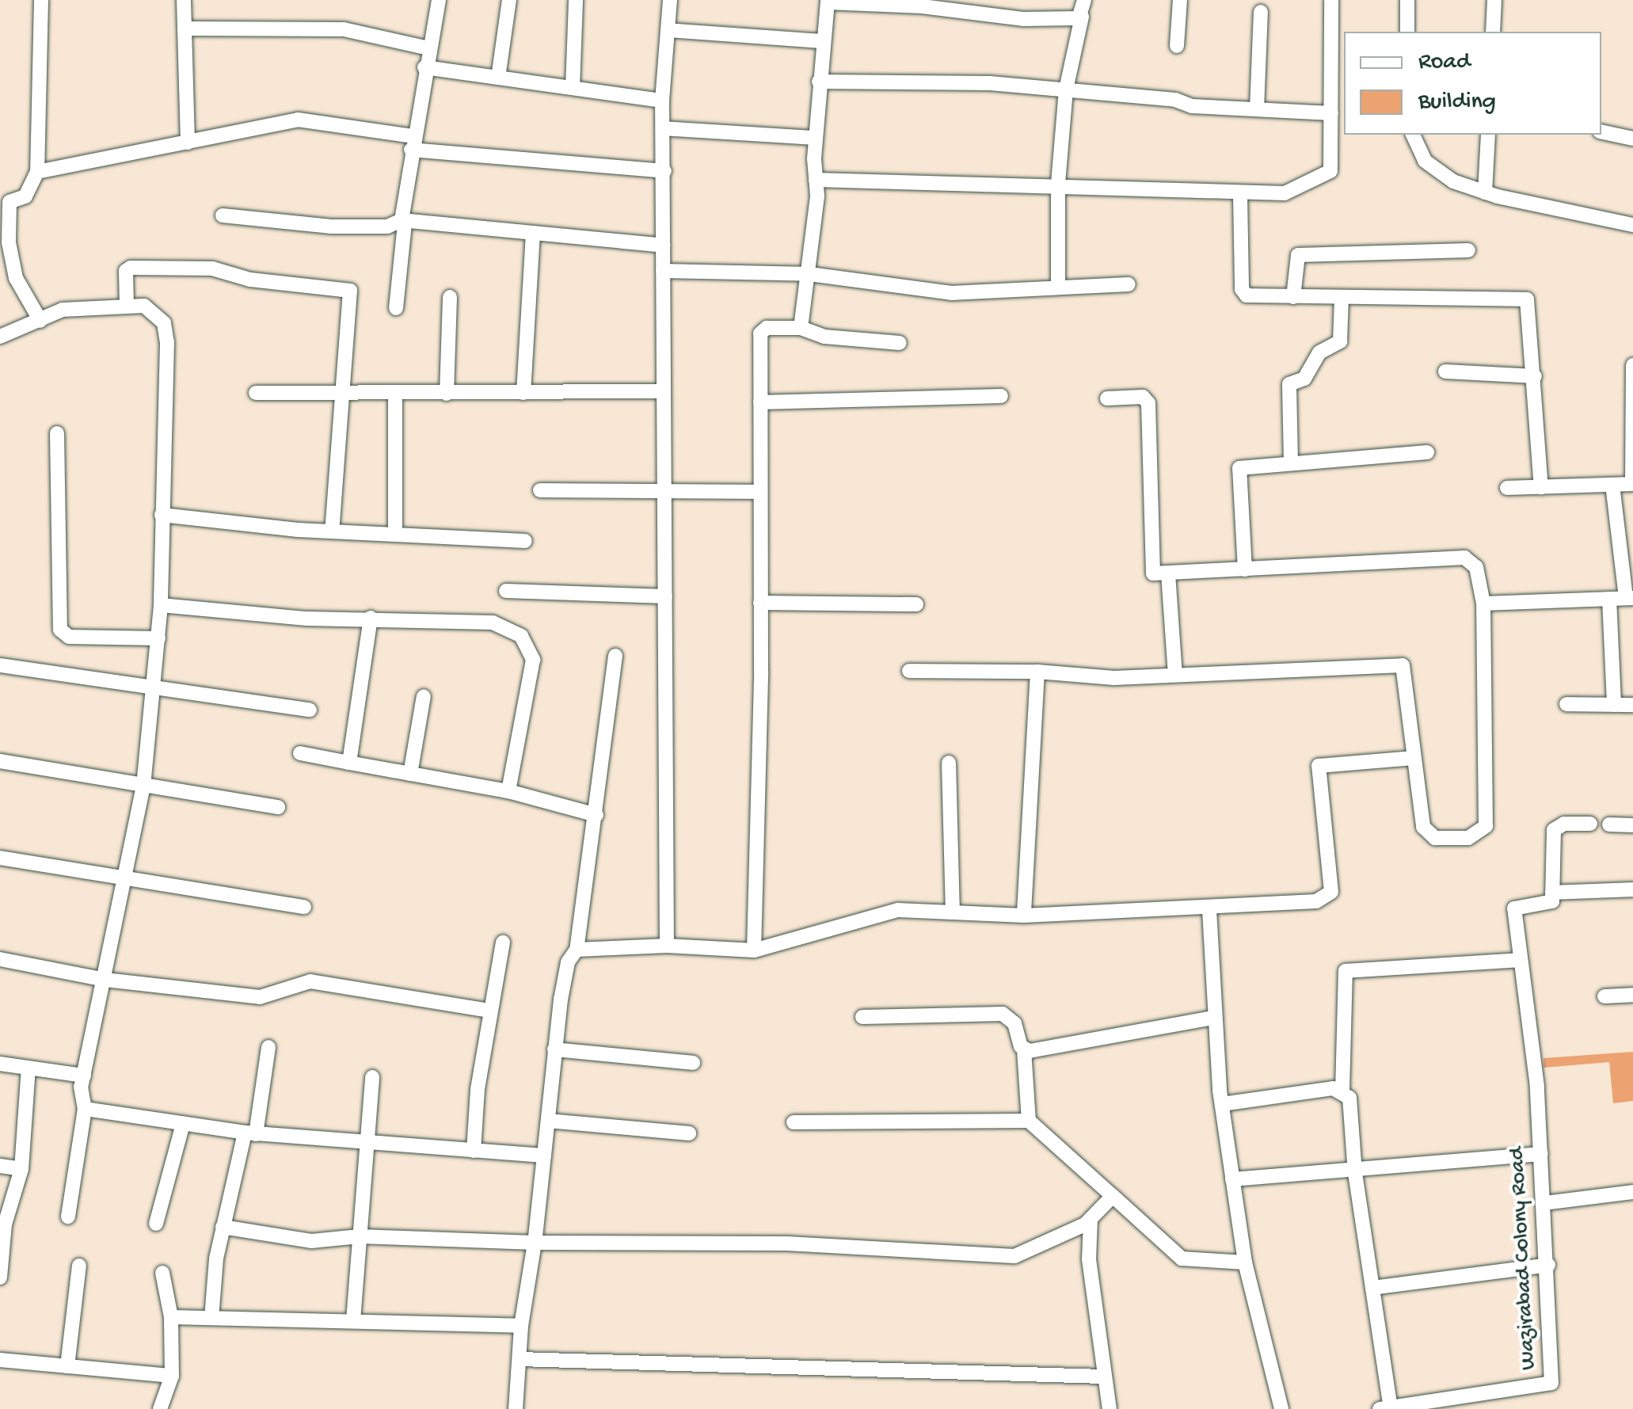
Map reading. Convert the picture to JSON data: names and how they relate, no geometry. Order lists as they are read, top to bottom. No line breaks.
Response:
{"streets":{"street":["Wazirabad Colony Road"]},"legend":["Road","Building"]}
